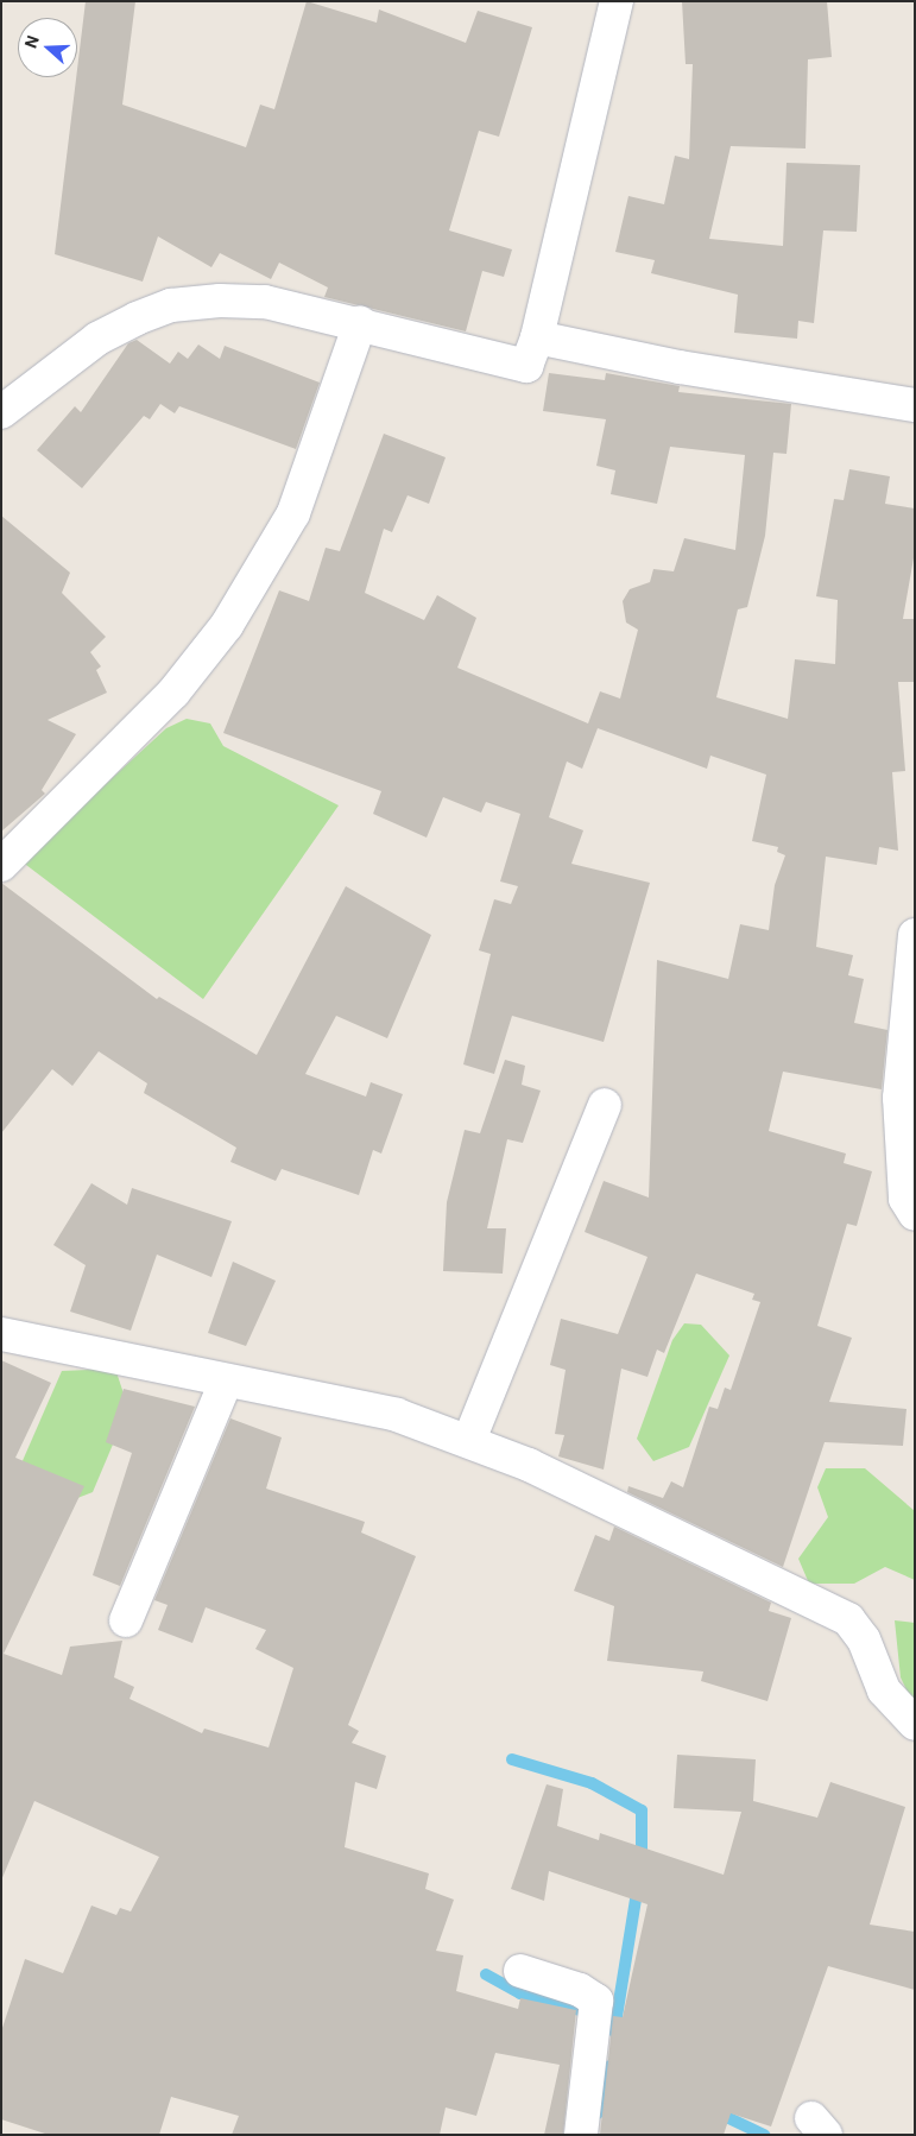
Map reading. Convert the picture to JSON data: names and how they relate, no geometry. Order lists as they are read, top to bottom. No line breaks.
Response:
{"north":"left"}
